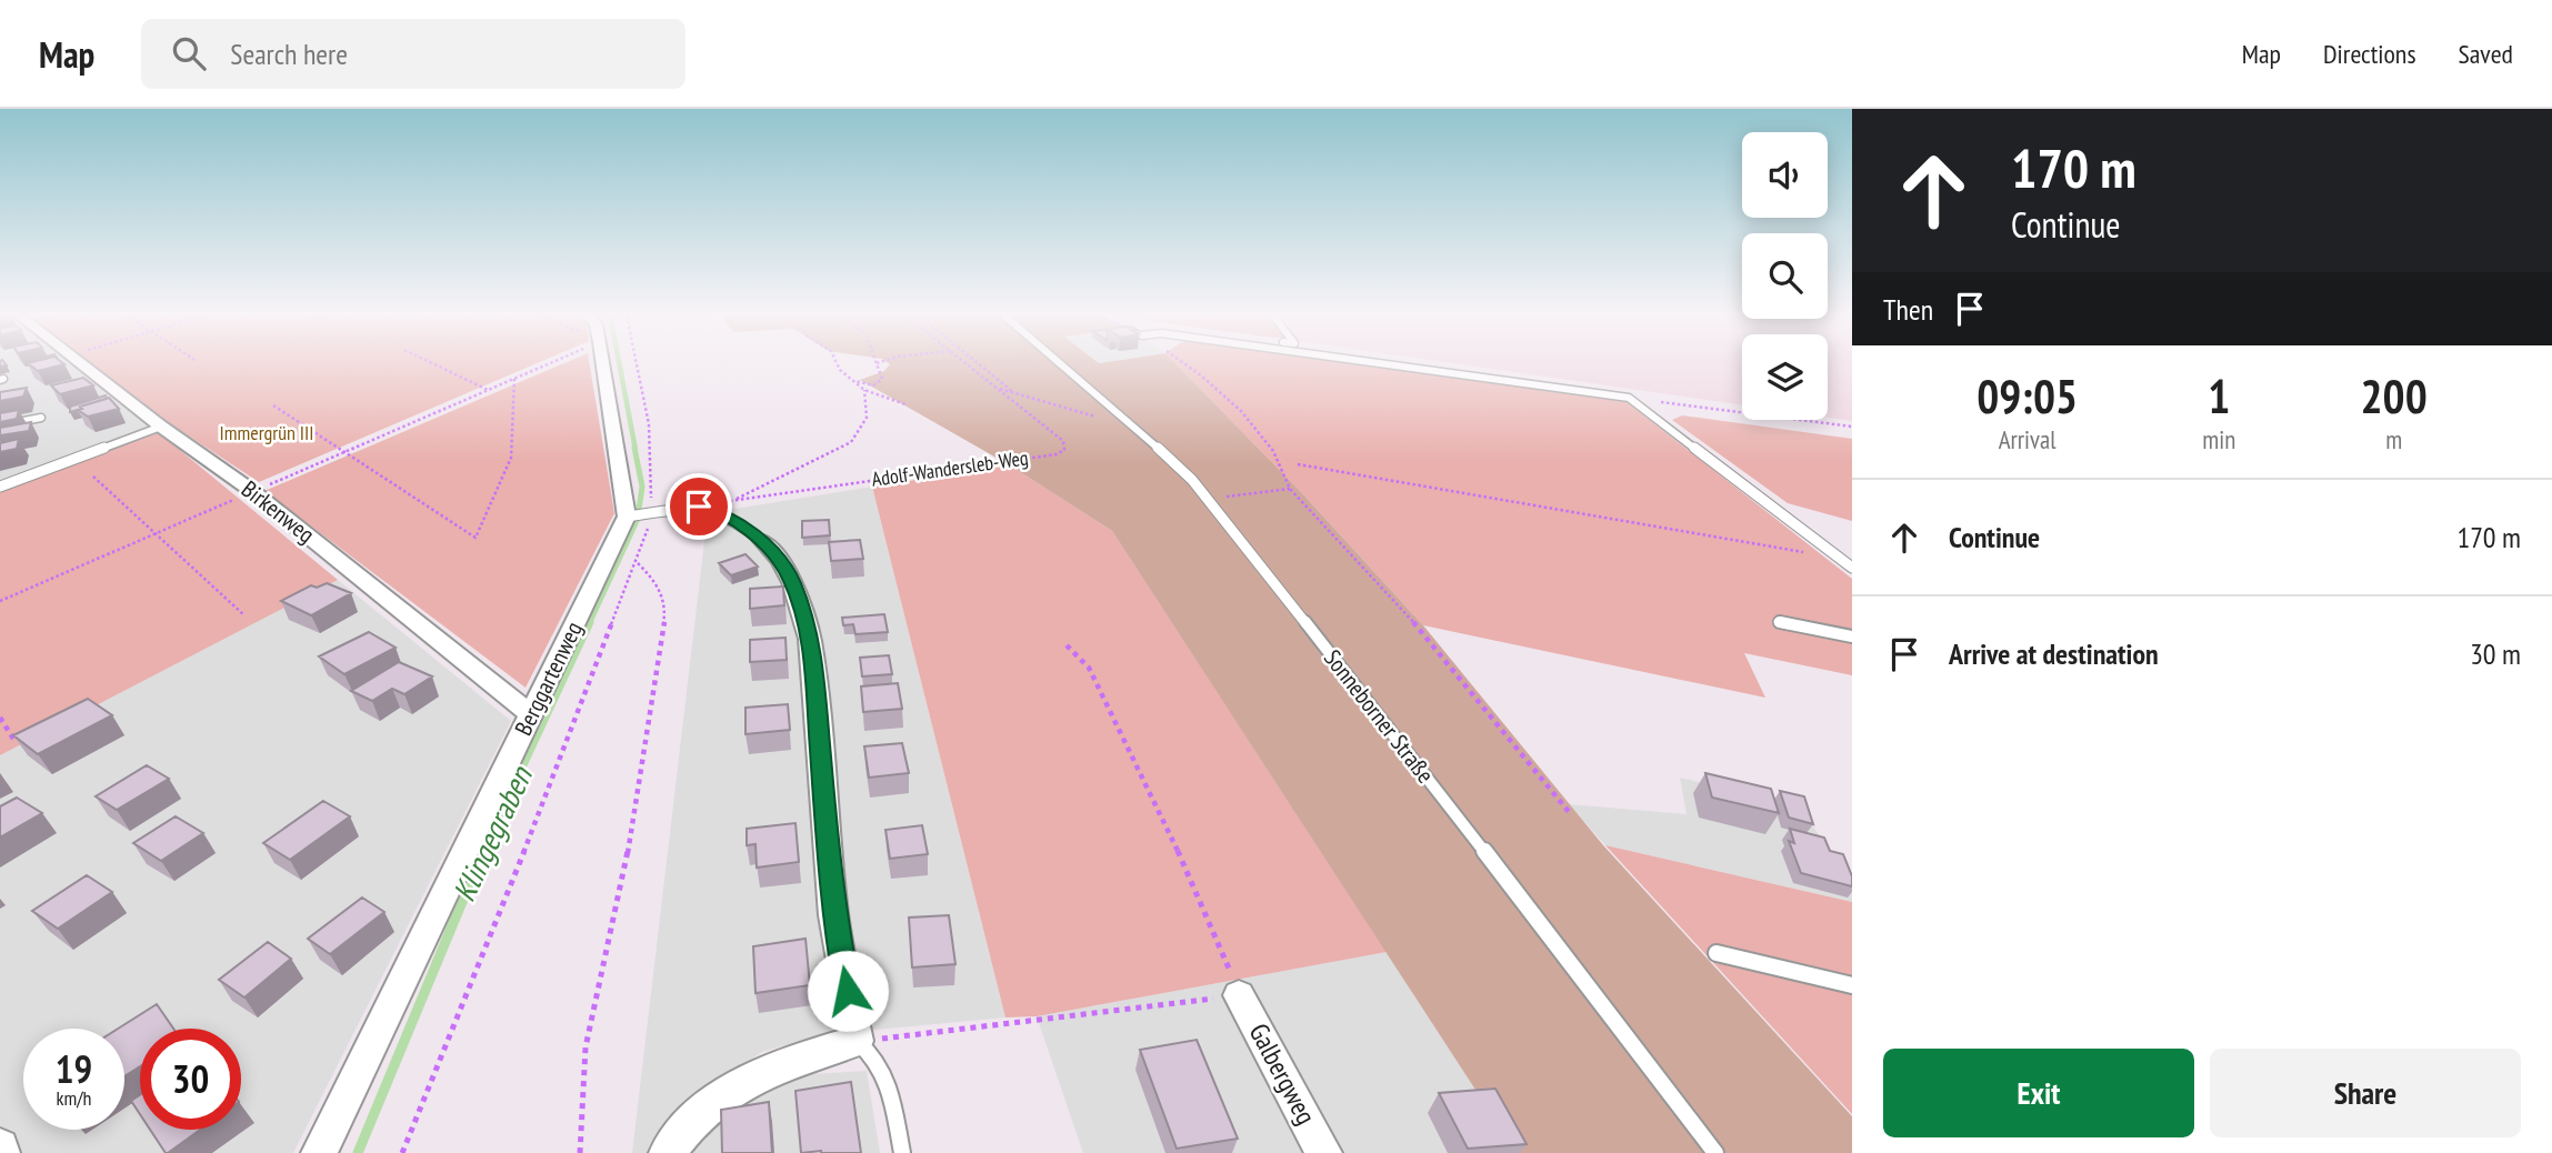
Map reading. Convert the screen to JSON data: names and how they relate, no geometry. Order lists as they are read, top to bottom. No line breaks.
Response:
{"streets":{"street":["Birkenweg","Berggartenweg","Galbergweg"],"lane":["Sonneborner Straße"],"path":["Adolf-Wandersleb-Weg"]},"crossings":[["Birkenweg","Berggartenweg"]],"water":["Klingegraben"],"parks":["Immergrün III"],"page":{"header":"Map","search":"Search here","nav":["Map","Directions","Saved"],"turn":["170 m","Continue"],"then":"Then","eta":["09:05","Arrival","1","min","200","m"],"list":[{"name":"Continue","value":"170 m"},{"name":"Arrive at destination","value":"30 m"}],"speed":"19 km/h","limit":"30","buttons":["Exit","Share"]}}
